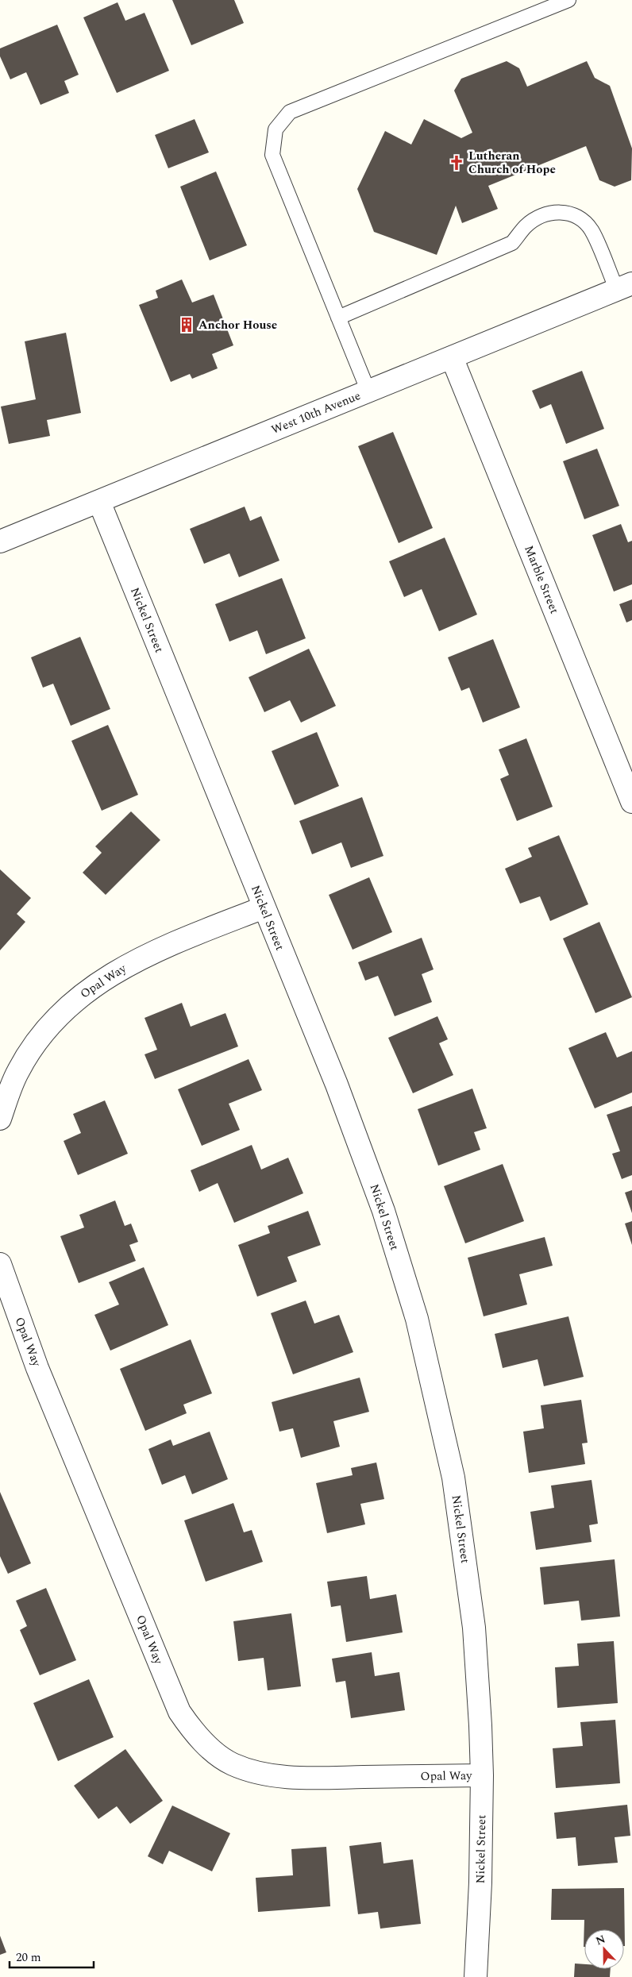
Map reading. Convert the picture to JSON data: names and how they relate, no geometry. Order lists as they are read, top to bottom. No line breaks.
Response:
{"streets":{"street":["West 10th Avenue","Marble Street","Nickel Street","Opal Way"]},"crossings":[["West 10th Avenue","Marble Street"],["West 10th Avenue","Nickel Street"],["Nickel Street","Opal Way"]],"places":{"church":["Lutheran Church of Hope"],"building":["Anchor House"]},"scale_bar":"20 m","north":"top"}
